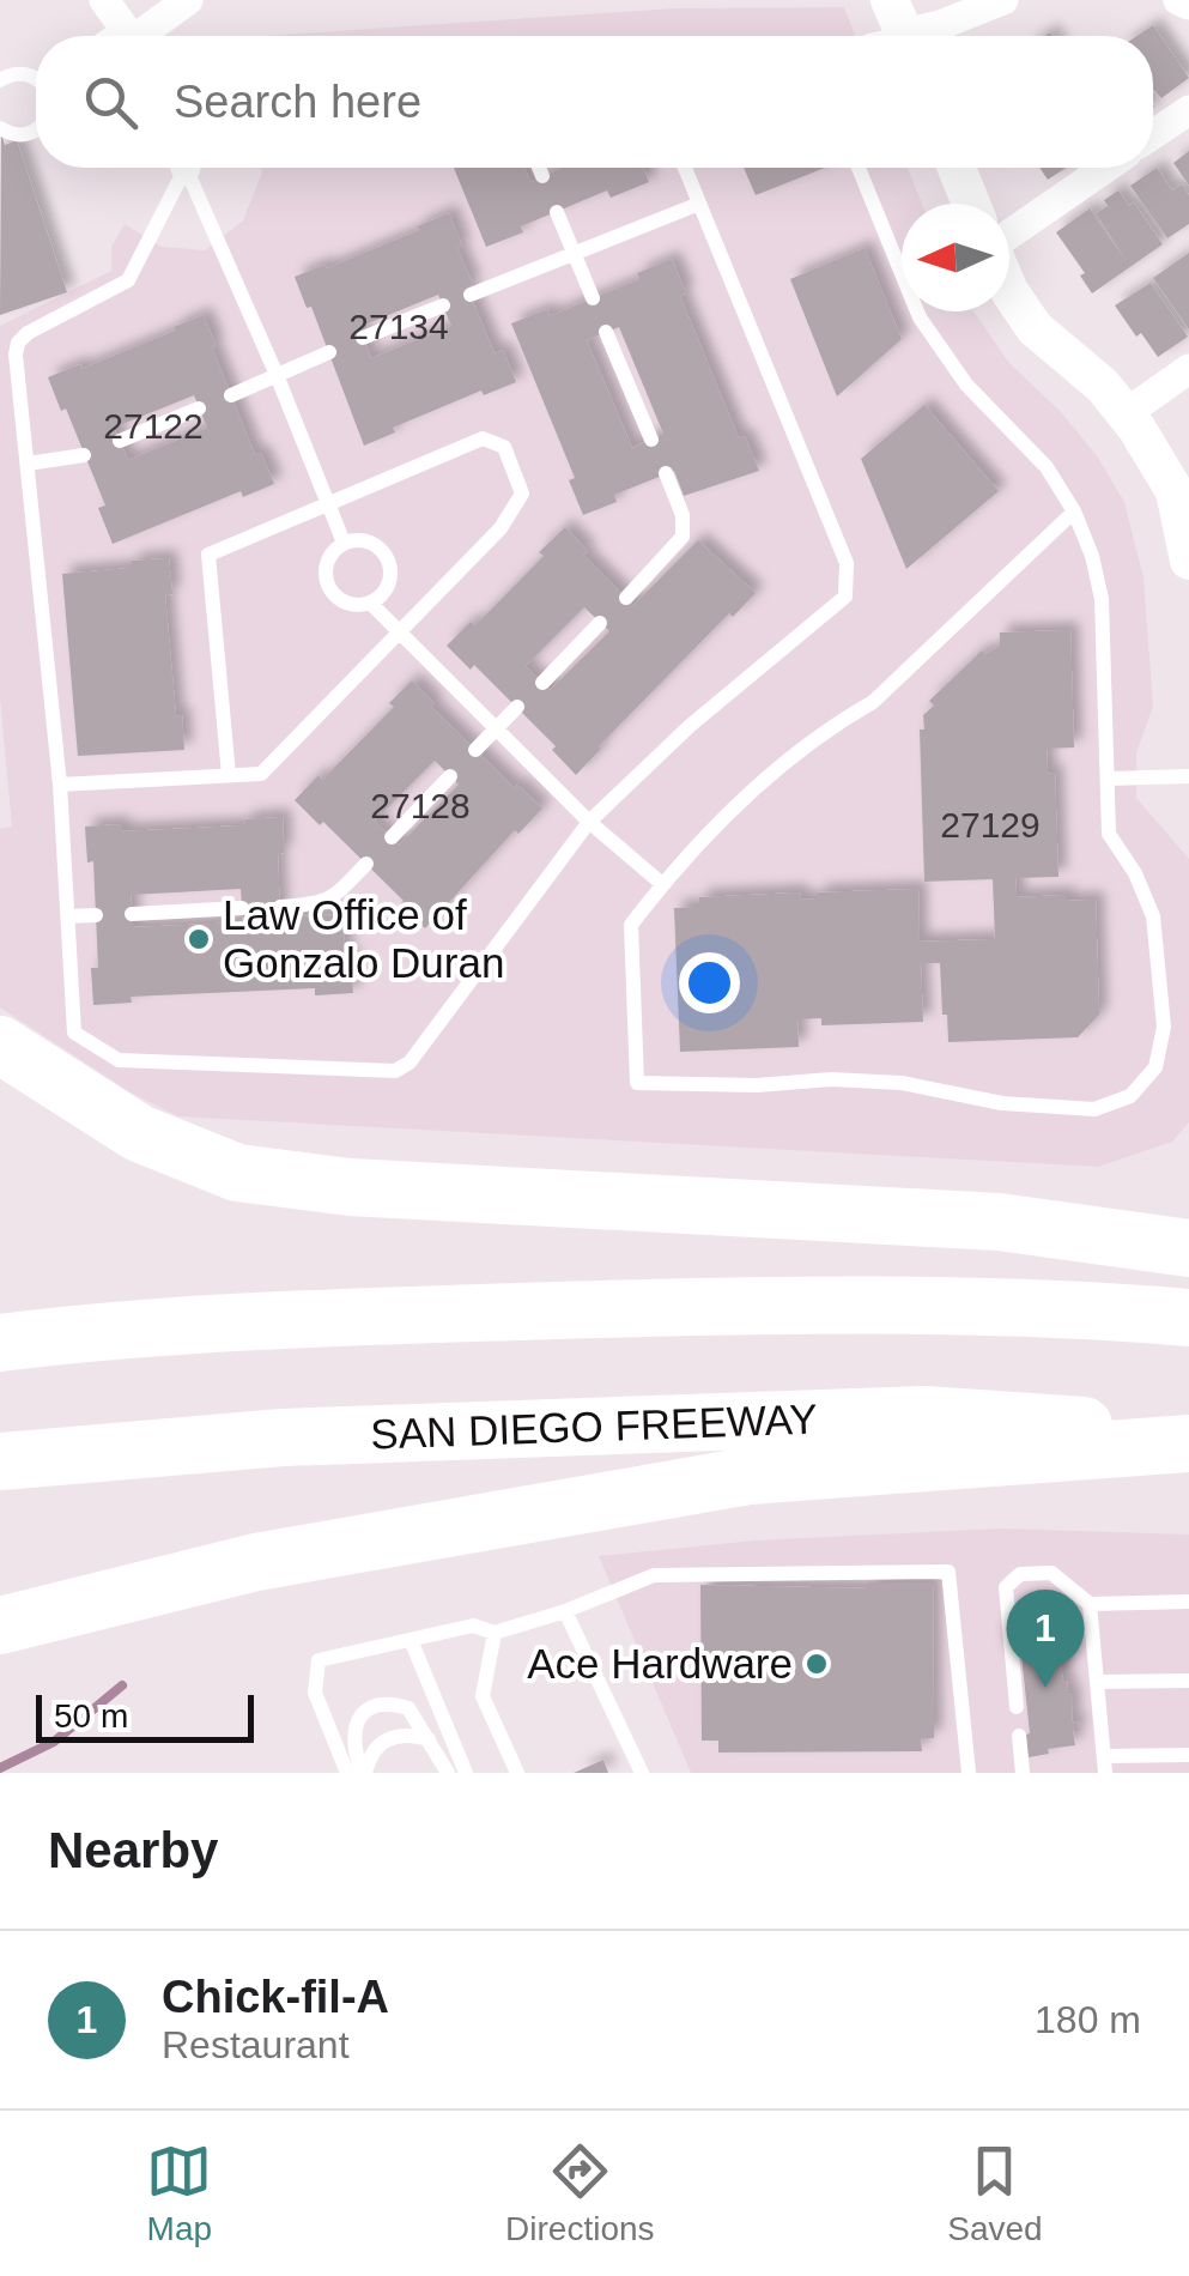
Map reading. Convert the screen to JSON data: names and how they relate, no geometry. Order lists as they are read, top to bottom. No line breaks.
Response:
{"streets":{"highway":["SAN DIEGO FREEWAY"]},"places":["Law Office of Gonzalo Duran","Ace Hardware"],"house_numbers":["27134","27122","27128","27129"],"scale_bar":"50 m","north":"left","page":{"search":"Search here","pins":"1","scale":"50 m","heading":"Nearby","list":[{"mark":"1","name":"Chick-fil-A","note":"Restaurant","value":"180 m"}],"nav":["Map","Directions","Saved"]}}
